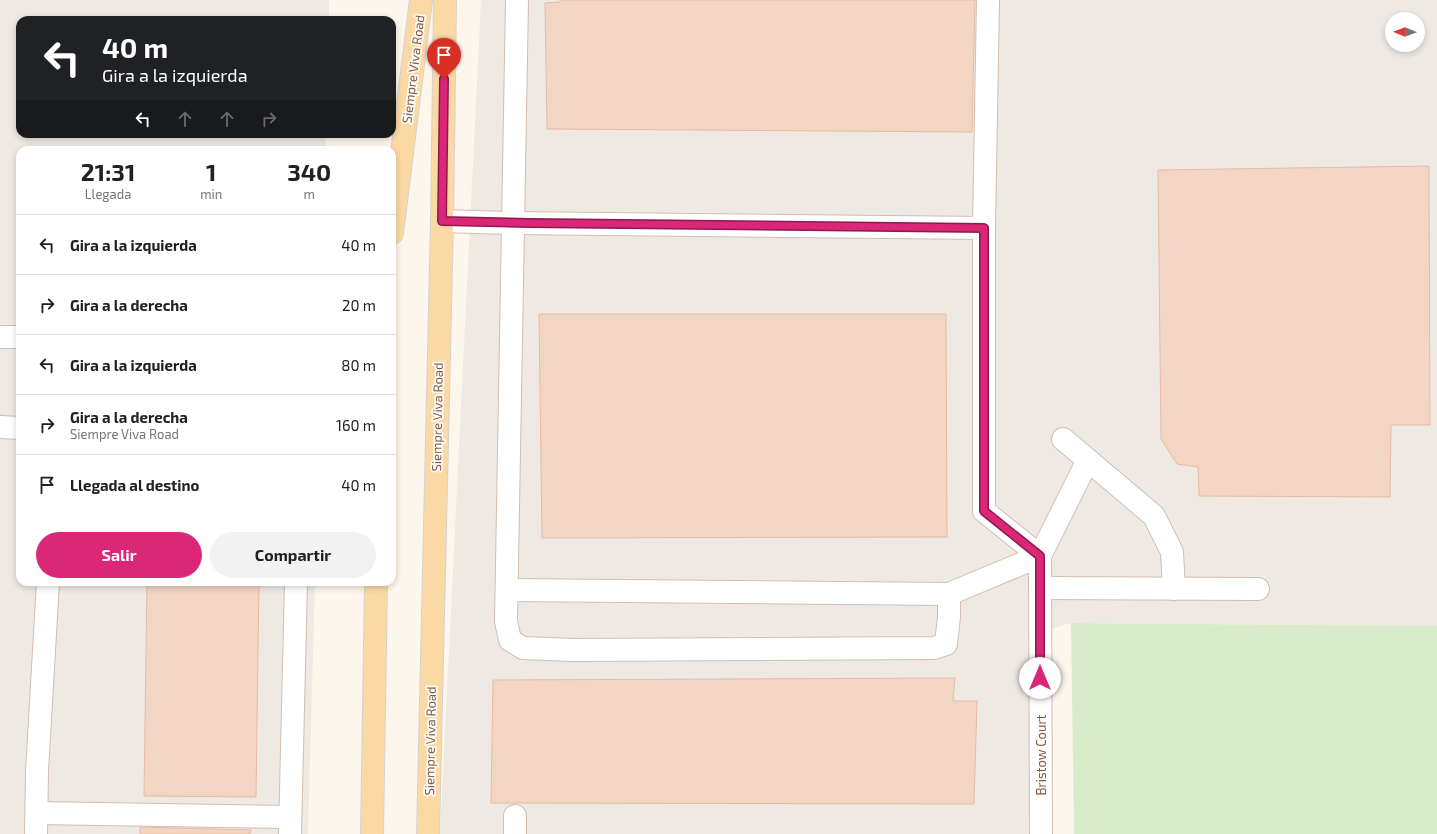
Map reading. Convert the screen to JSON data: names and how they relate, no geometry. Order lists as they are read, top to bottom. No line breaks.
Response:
{"streets":{"main road":["Siempre Viva Road"],"street":["Bristow Court"]},"north":"left","page":{"turn":["40 m","Gira a la izquierda"],"eta":["21:31","Llegada","1","min","340","m"],"list":[{"name":"Gira a la izquierda","value":"40 m"},{"name":"Gira a la derecha","value":"20 m"},{"name":"Gira a la izquierda","value":"80 m"},{"name":"Gira a la derecha","note":"Siempre Viva Road","value":"160 m"},{"name":"Llegada al destino","value":"40 m"}],"buttons":["Salir","Compartir"]}}
